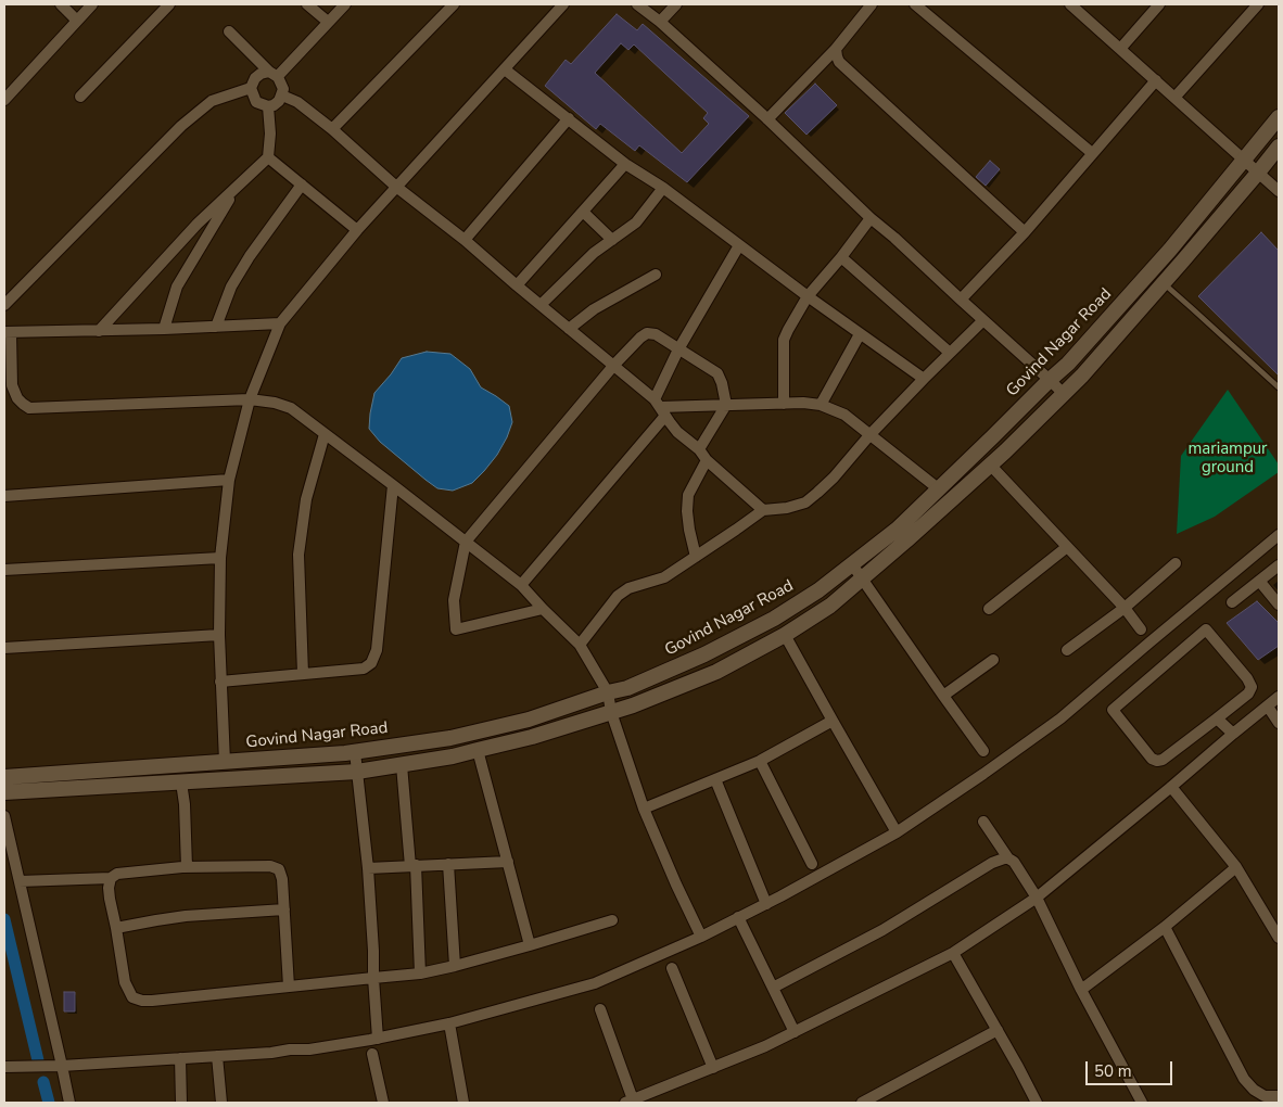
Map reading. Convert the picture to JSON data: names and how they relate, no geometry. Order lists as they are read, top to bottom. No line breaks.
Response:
{"streets":{"main road":["Govind Nagar Road"]},"parks":["mariampur ground"],"scale_bar":"50 m"}
